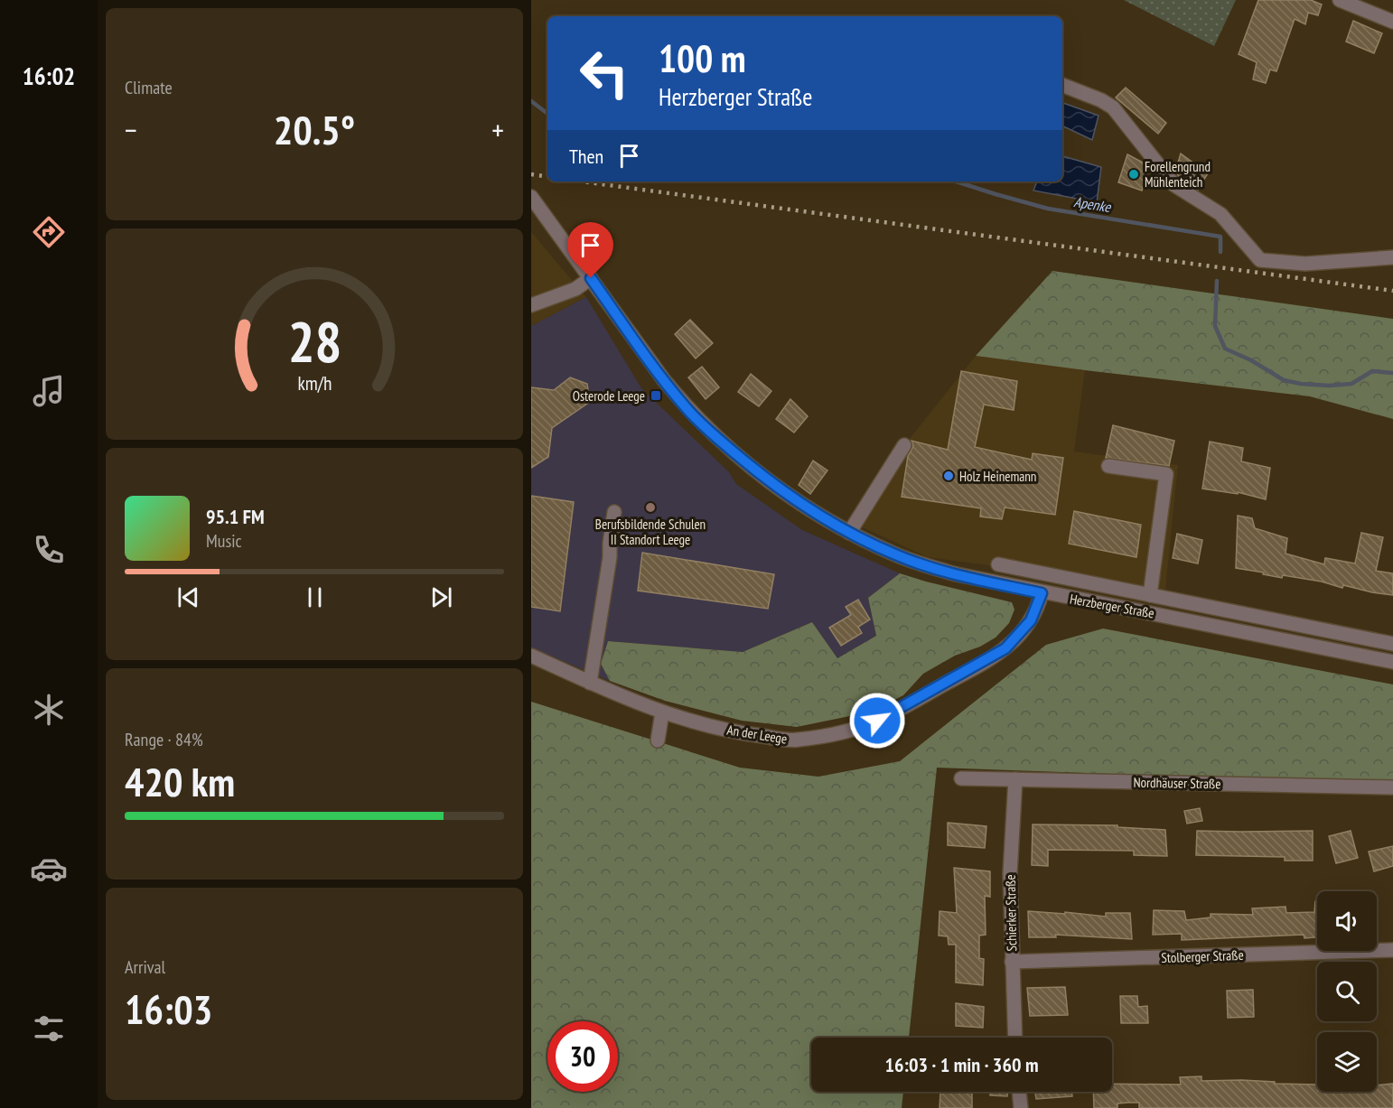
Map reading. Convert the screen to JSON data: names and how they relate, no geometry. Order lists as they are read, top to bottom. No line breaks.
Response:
{"streets":{"street":["Herzberger Straße","An der Leege","Nordhäuser Straße","Schierker Straße","Stolberger Straße"]},"crossings":[["Herzberger Straße","An der Leege"],["Nordhäuser Straße","Schierker Straße"],["Schierker Straße","Stolberger Straße"]],"water":["Apenke"],"places":{"other":["Forellengrund Mühlenteich","Holz Heinemann","Berufsbildende Schulen II Standort Leege"],"transit":["Osterode Leege"]},"page":{"tabs":"16:02","tile":["Climate",["Range · 84%","420 km"],["Arrival","16:03"]],"turn":["100 m","Herzberger Straße"],"heat":["−","20.5°","+"],"then":"Then","song":["95.1 FM","Music"],"limit":"30","trip":"16:03 · 1 min · 360 m","gauge":["28","km/h"]}}
